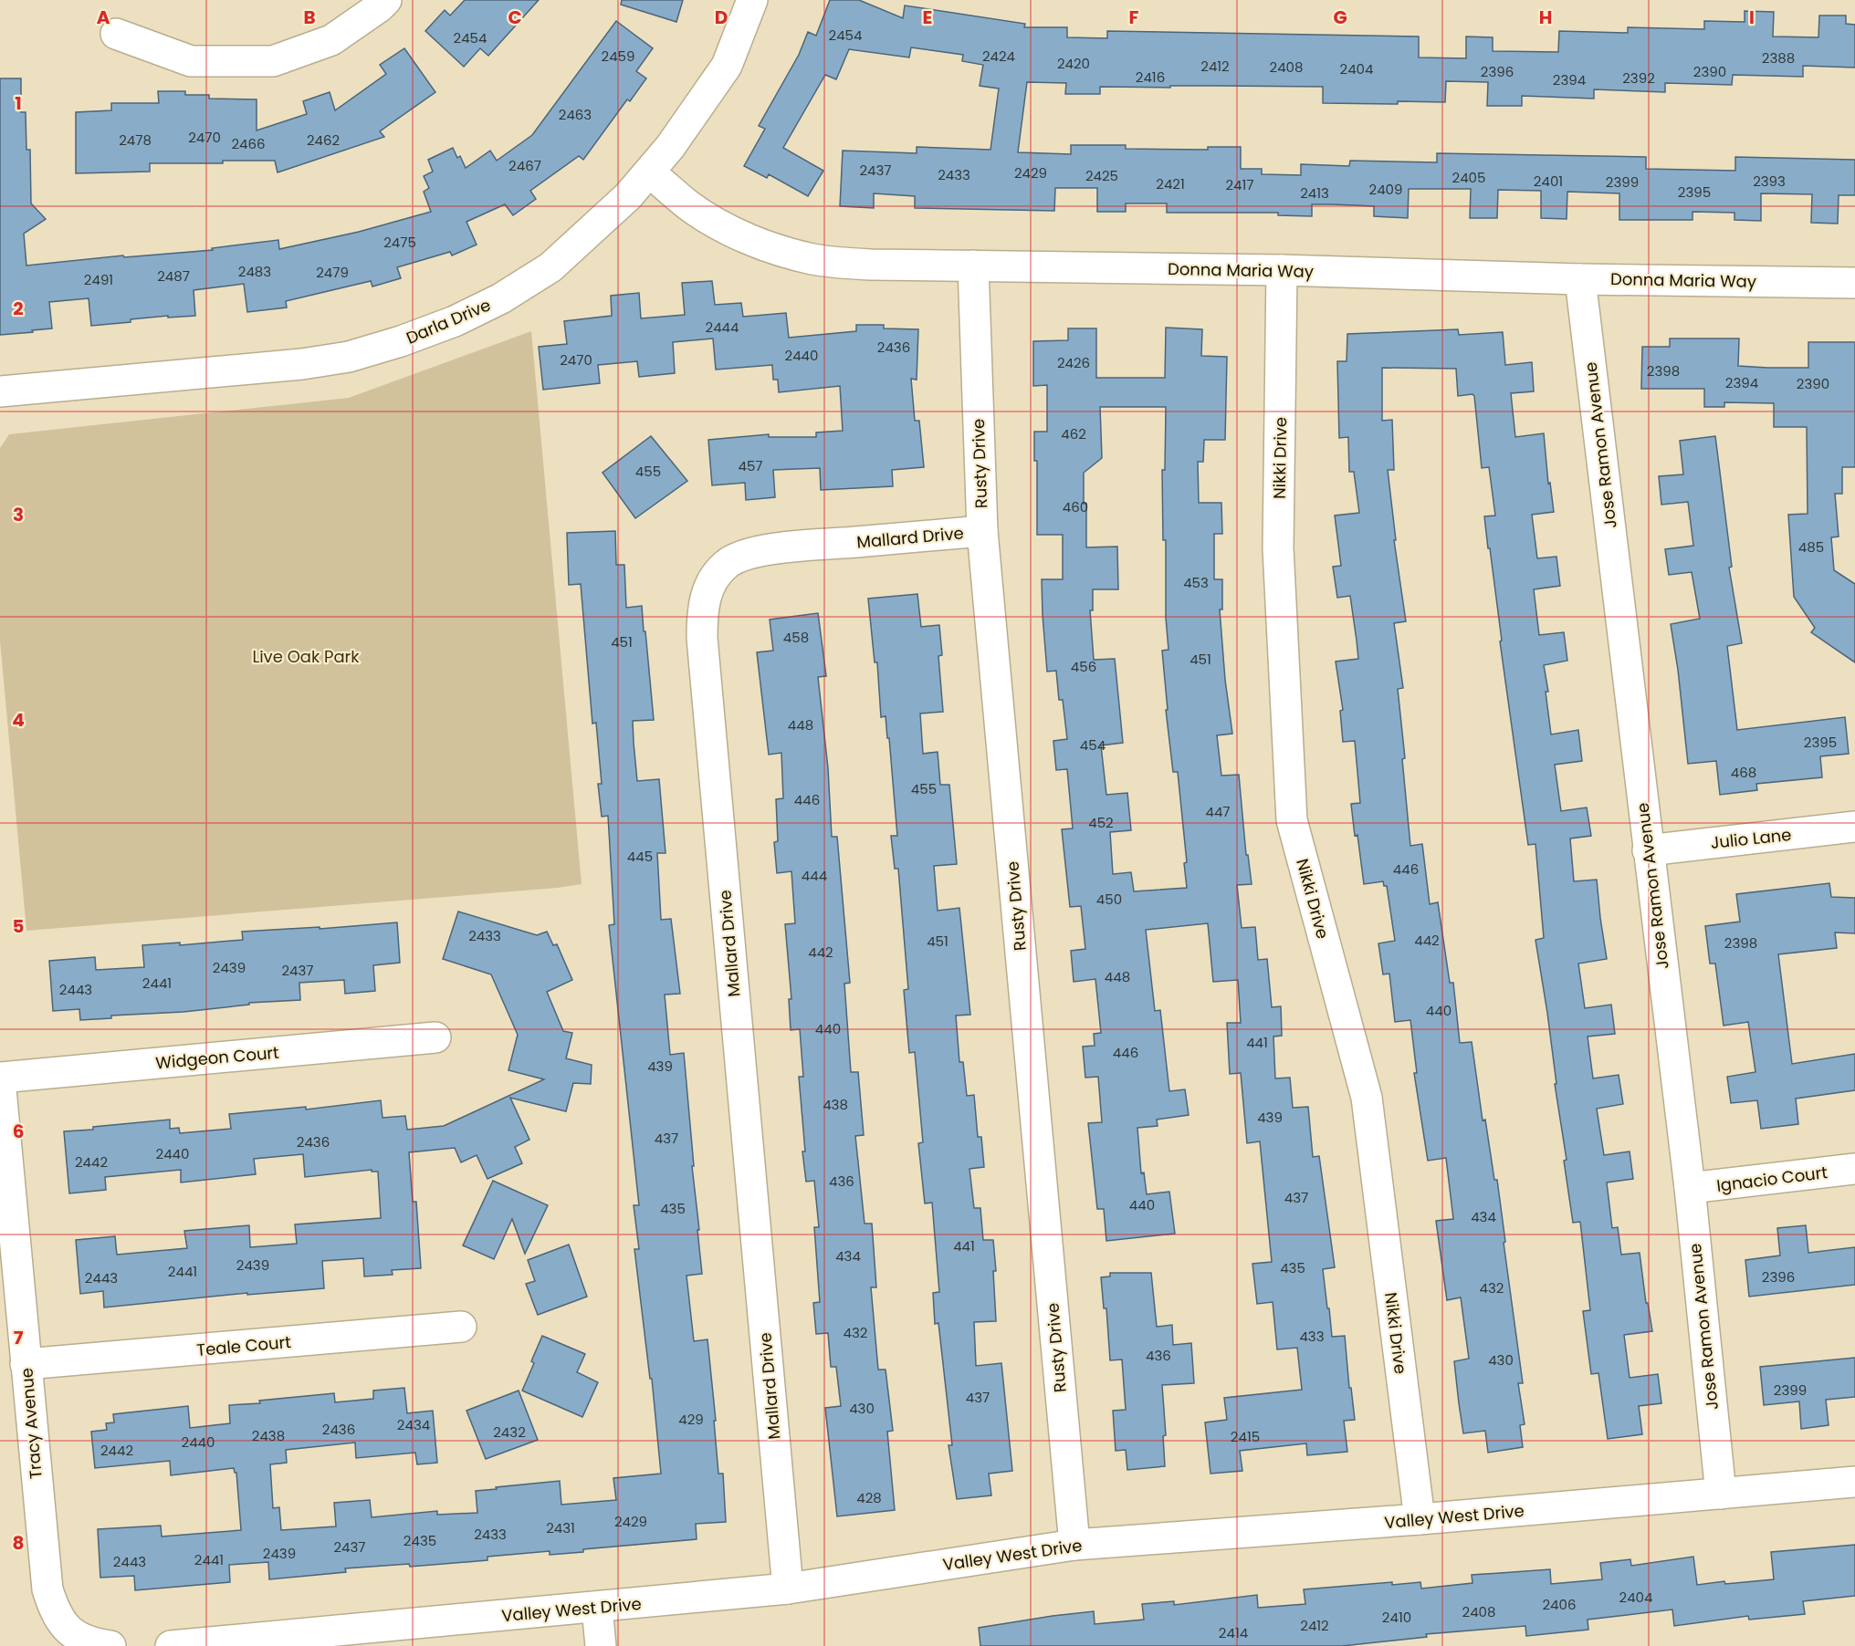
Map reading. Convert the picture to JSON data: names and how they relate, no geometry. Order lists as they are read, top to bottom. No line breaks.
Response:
{"streets":{"street":["Donna Maria Way","Darla Drive","Jose Ramon Avenue","Nikki Drive","Rusty Drive","Mallard Drive","Julio Lane","Widgeon Court","Ignacio Court","Teale Court","Tracy Avenue","Valley West Drive"]},"crossings":[["Donna Maria Way","Darla Drive"],["Donna Maria Way","Jose Ramon Avenue"],["Donna Maria Way","Nikki Drive"],["Donna Maria Way","Rusty Drive"],["Jose Ramon Avenue","Julio Lane"],["Jose Ramon Avenue","Ignacio Court"],["Jose Ramon Avenue","Valley West Drive"],["Nikki Drive","Valley West Drive"],["Rusty Drive","Mallard Drive"],["Rusty Drive","Valley West Drive"],["Mallard Drive","Valley West Drive"],["Widgeon Court","Tracy Avenue"],["Teale Court","Tracy Avenue"]],"parks":["Live Oak Park"],"house_numbers":["2454","2454","2459","2424","2388","2420","2412","2408","2404","2396","2390","2416","2392","2394","2463","2470","2478","2462","2466","2467","2437","2429","2433","2425","2405","2401","2393","2399","2421","2417","2409","2395","2413","2475","2483","2479","2487","2491","2444","2436","2440","2470","2426","2398","2394","2390","462","457","455","460","485","453","458","451","451","456","448","2395","454","468","455","446","447","452","445","446","444","450","2433","442","451","2398","442","2439","2437","448","2441","2443","440","440","441","446","439","438","439","437","2436","2440","2442","436","437","440","435","434","441","434","2439","435","2441","2396","2443","432","432","433","436","430","2399","437","430","429","2434","2436","2432","2438","2415","2440","2442","428","2429","2431","2433","2435","2437","2439","2441","2443","2404","2406","2408","2410","2412","2414"],"grid":{"columns":["A","B","C","D","E","F","G","H","I"],"rows":["1","2","3","4","5","6","7","8"]}}
